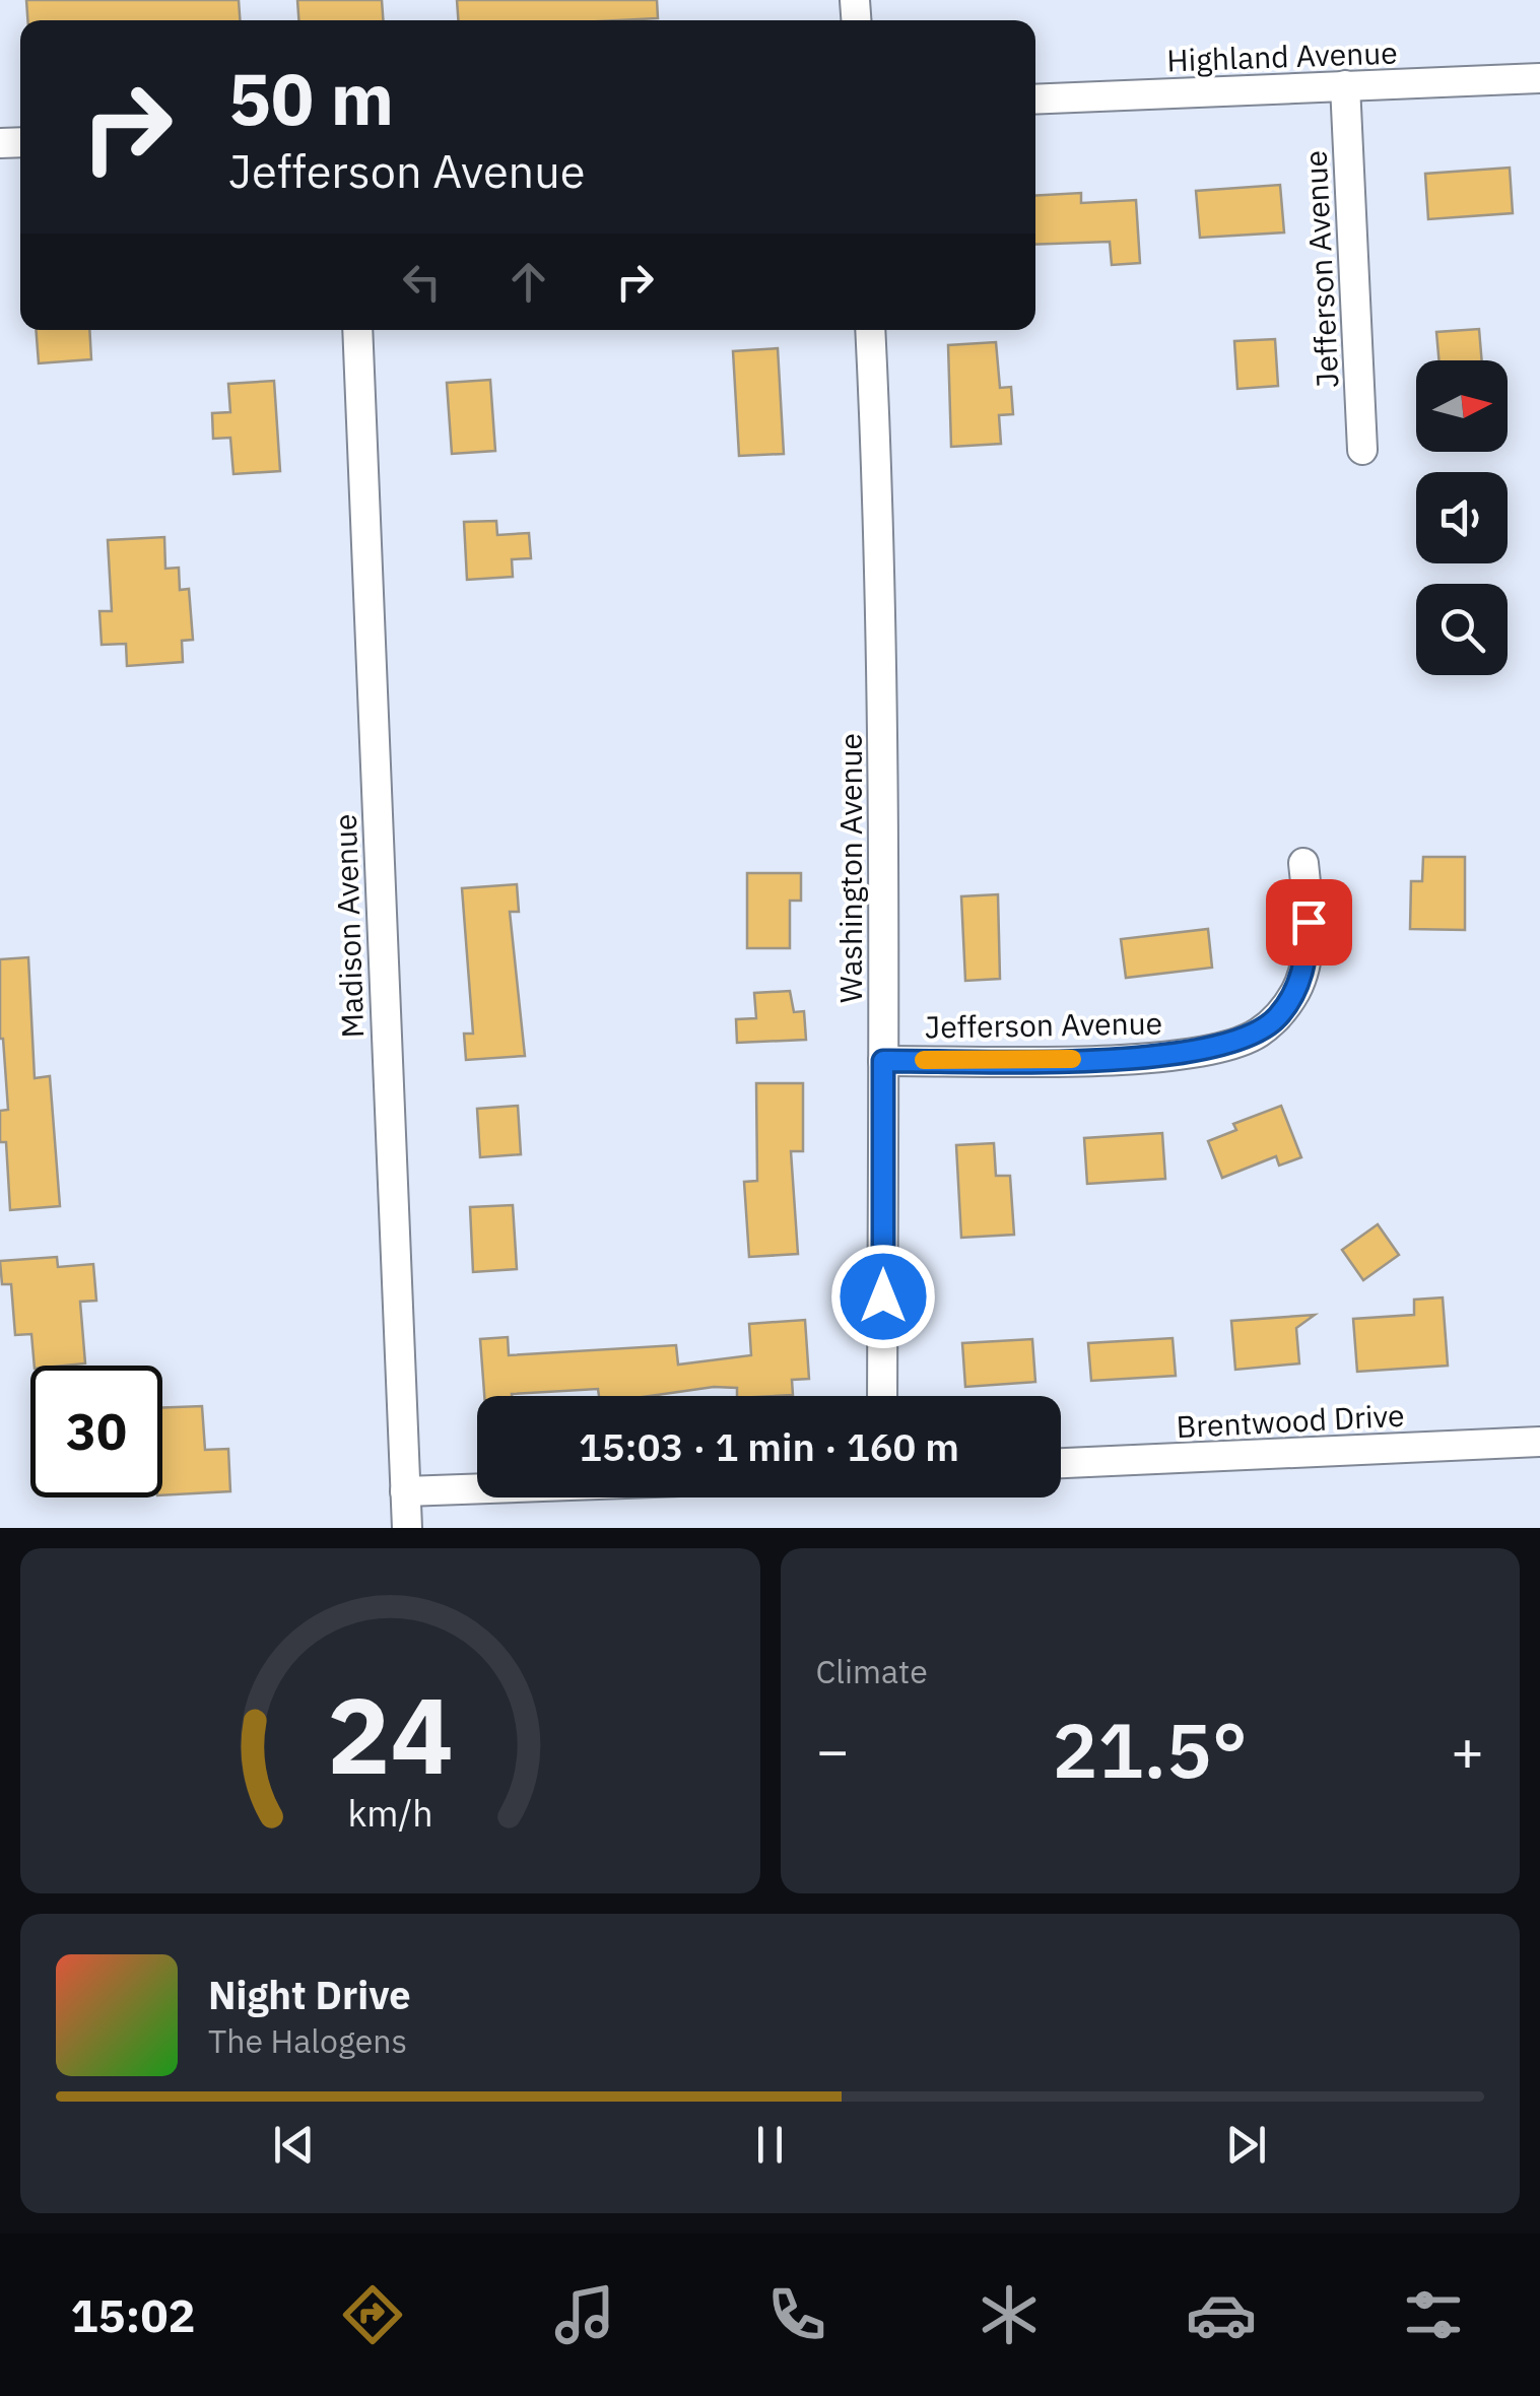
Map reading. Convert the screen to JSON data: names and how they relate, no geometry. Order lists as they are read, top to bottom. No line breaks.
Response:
{"streets":{"street":["Highland Avenue","Jefferson Avenue","Washington Avenue","Madison Avenue","Brentwood Drive"]},"crossings":[["Highland Avenue","Jefferson Avenue"],["Jefferson Avenue","Washington Avenue"]],"north":"right","page":{"turn":["50 m","Jefferson Avenue"],"limit":"30","trip":"15:03 · 1 min · 160 m","tile":"Climate","heat":["−","21.5°","+"],"song":["Night Drive","The Halogens"],"tabs":"15:02","gauge":["24","km/h"]}}
